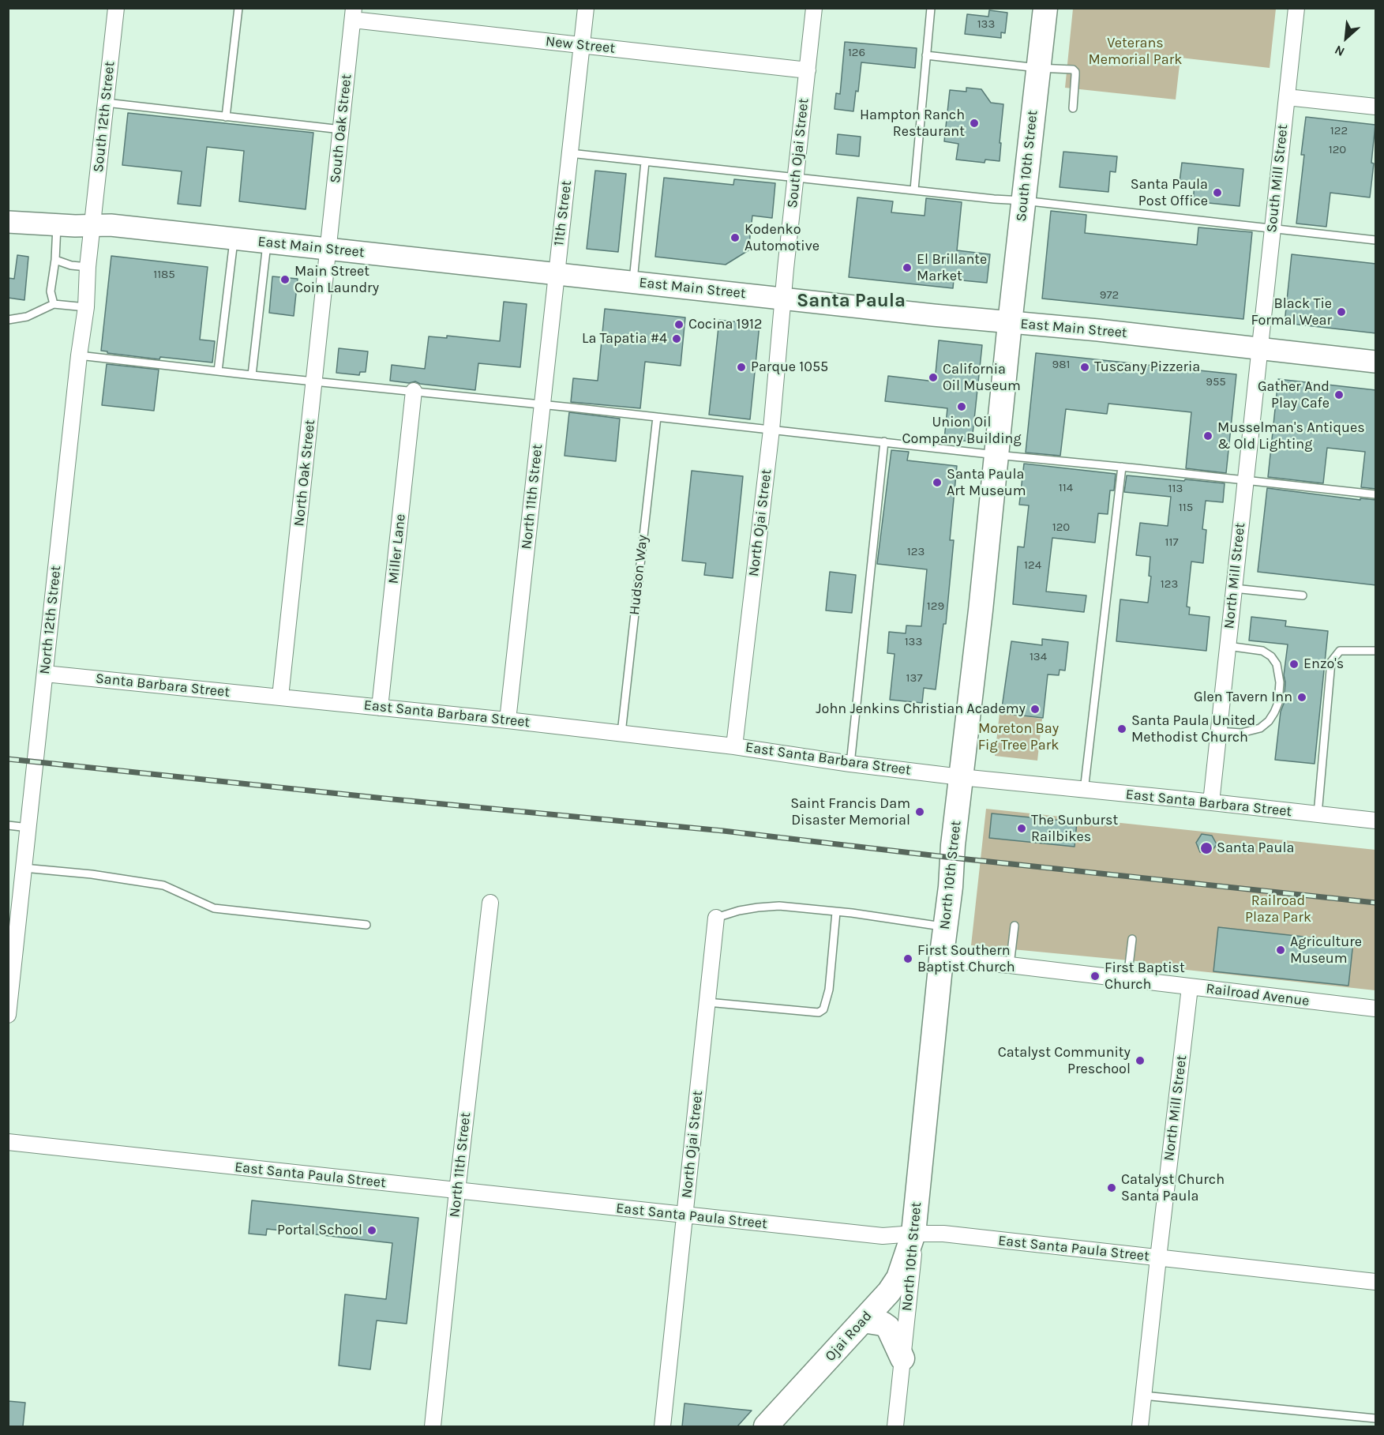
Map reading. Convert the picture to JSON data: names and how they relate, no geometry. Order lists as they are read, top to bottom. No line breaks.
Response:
{"streets":{"main road":["South 10th Street","North 10th Street","Ojai Road"],"street":["New Street","South 12th Street","South Oak Street","South Ojai Street","South Mill Street","11th Street","East Main Street","North Oak Street","North 11th Street","North Ojai Street","Miller Lane","North Mill Street","North 12th Street","Santa Barbara Street","East Santa Barbara Street","Railroad Avenue","East Santa Paula Street"],"lane":["Hudson Way"]},"crossings":[["New Street","South Oak Street"],["New Street","South Ojai Street"],["New Street","11th Street"],["South 12th Street","East Main Street"],["South 12th Street","North 12th Street"],["South Oak Street","East Main Street"],["South Oak Street","North Oak Street"],["South Ojai Street","East Main Street"],["South Ojai Street","North Ojai Street"],["South 10th Street","East Main Street"],["South 10th Street","North 10th Street"],["South Mill Street","East Main Street"],["South Mill Street","North Mill Street"],["11th Street","East Main Street"],["11th Street","North 11th Street"],["East Main Street","North Oak Street"],["East Main Street","North 11th Street"],["East Main Street","North Ojai Street"],["East Main Street","North Mill Street"],["East Main Street","North 12th Street"],["East Main Street","North 10th Street"],["North Oak Street","Santa Barbara Street"],["North Oak Street","East Santa Barbara Street"],["North 11th Street","East Santa Barbara Street"],["North 11th Street","East Santa Paula Street"],["North Ojai Street","East Santa Barbara Street"],["North Ojai Street","East Santa Paula Street"],["Miller Lane","East Santa Barbara Street"],["Hudson Way","East Santa Barbara Street"],["North Mill Street","East Santa Barbara Street"],["North Mill Street","Railroad Avenue"],["North Mill Street","East Santa Paula Street"],["North 12th Street","Santa Barbara Street"],["Santa Barbara Street","East Santa Barbara Street"],["East Santa Barbara Street","North 10th Street"],["North 10th Street","Railroad Avenue"],["North 10th Street","East Santa Paula Street"],["North 10th Street","Ojai Road"],["East Santa Paula Street","Ojai Road"]],"districts":["Santa Paula"],"parks":["Veterans Memorial Park","Moreton Bay Fig Tree Park","Railroad Plaza Park"],"places":["Hampton Ranch Restaurant","Santa Paula Post Office","Kodenko Automotive","El Brillante Market","Main Street Coin Laundry","Black Tie Formal Wear","Cocina 1912","La Tapatia #4","Parque 1055","Tuscany Pizzeria","California Oil Museum","Gather And Play Cafe","Union Oil Company Building","Musselman's Antiques & Old Lighting","Santa Paula Art Museum","Enzo's","Glen Tavern Inn","John Jenkins Christian Academy","Santa Paula United Methodist Church","Saint Francis Dam Disaster Memorial","The Sunburst Railbikes","Santa Paula","Agriculture Museum","First Southern Baptist Church","First Baptist Church","Catalyst Community Preschool","Catalyst Church Santa Paula","Portal School"],"house_numbers":["133","126","122","120","1185","972","981","955","114","113","115","120","117","123","124","123","129","133","134","137"],"north":"bottom left"}
